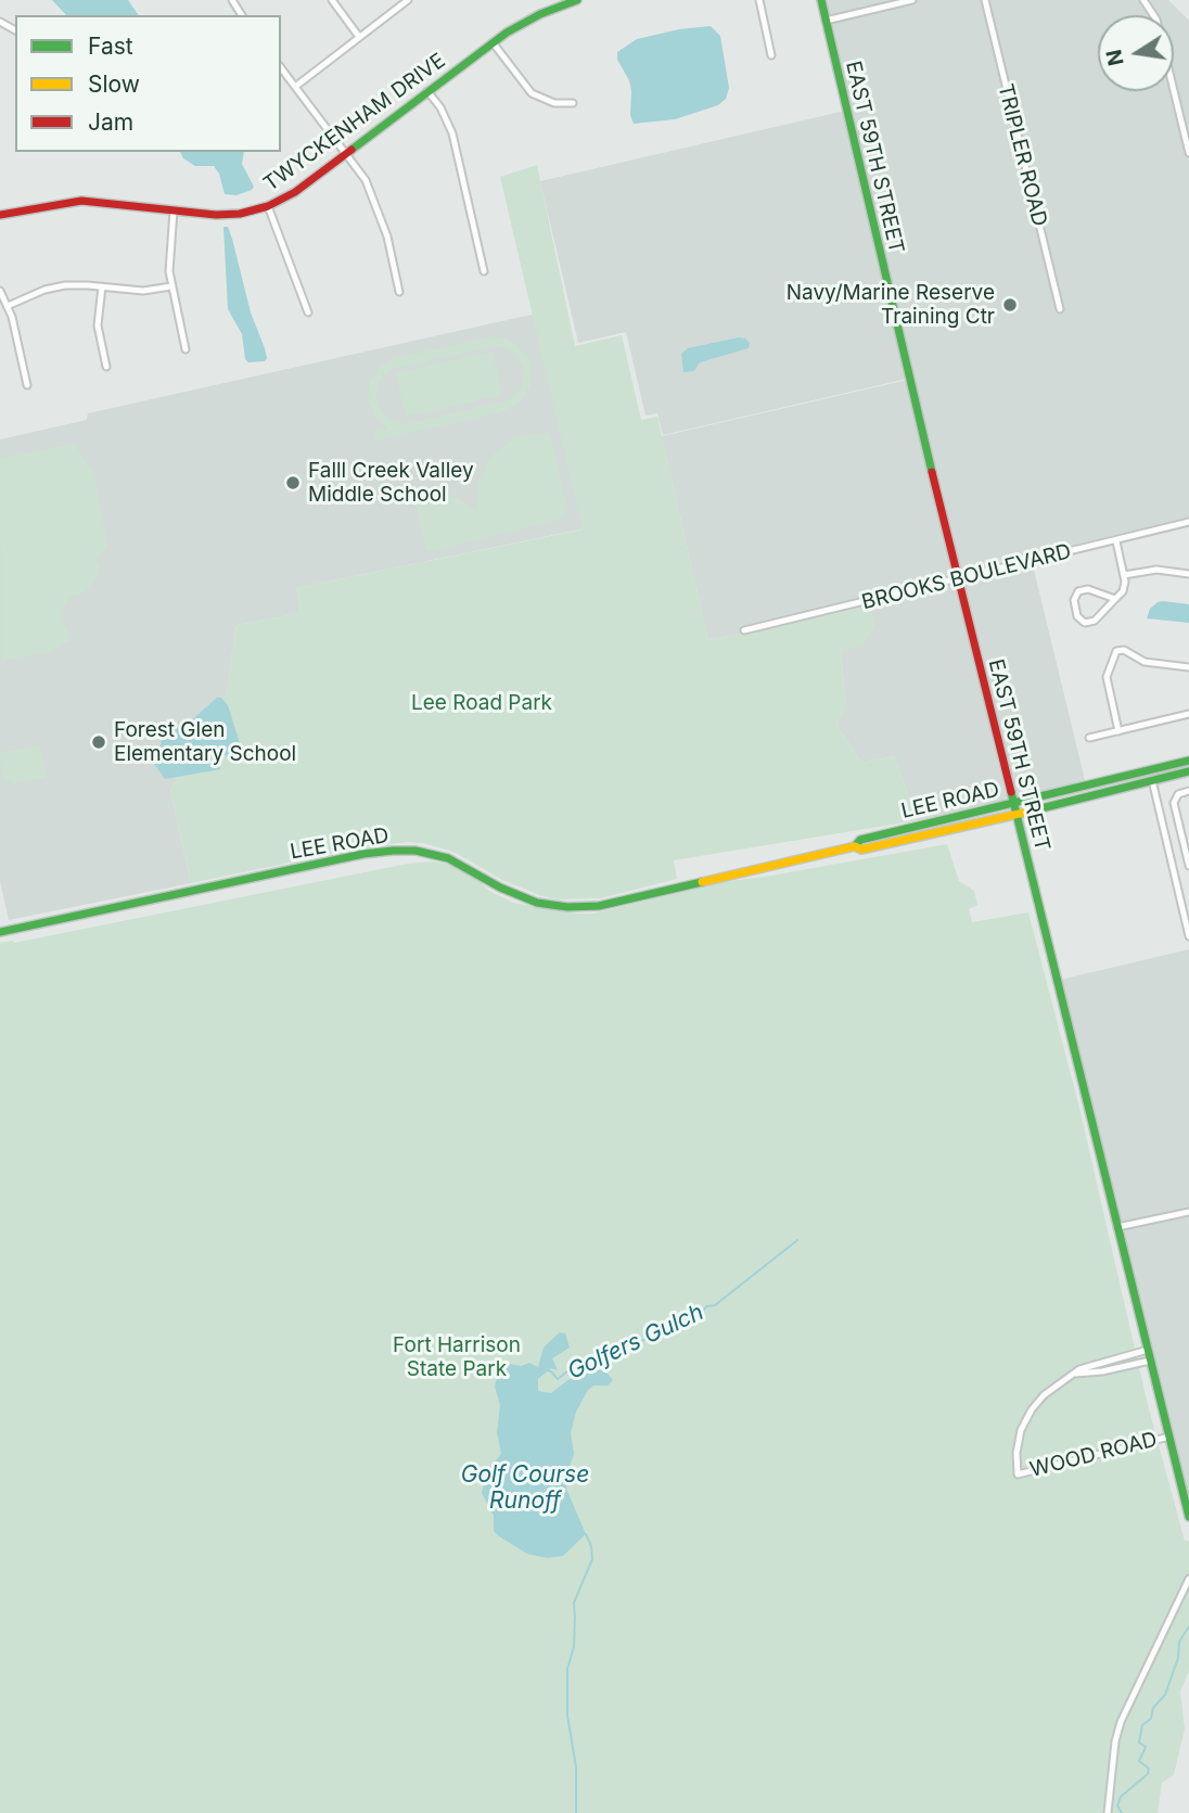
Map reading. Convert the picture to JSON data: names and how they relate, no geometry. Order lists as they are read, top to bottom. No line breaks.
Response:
{"streets":{"street":["TWYCKENHAM DRIVE","TRIPLER ROAD","EAST 59TH STREET","BROOKS BOULEVARD","LEE ROAD","WOOD ROAD"]},"crossings":[["EAST 59TH STREET","BROOKS BOULEVARD"],["EAST 59TH STREET","LEE ROAD"],["EAST 59TH STREET","WOOD ROAD"]],"water":["Golfers Gulch","Golf Course Runoff"],"parks":["Lee Road Park","Fort Harrison State Park"],"places":["Navy/Marine Reserve Training Ctr","Falll Creek Valley Middle School","Forest Glen Elementary School"],"legend":["Fast","Slow","Jam"],"north":"left"}
